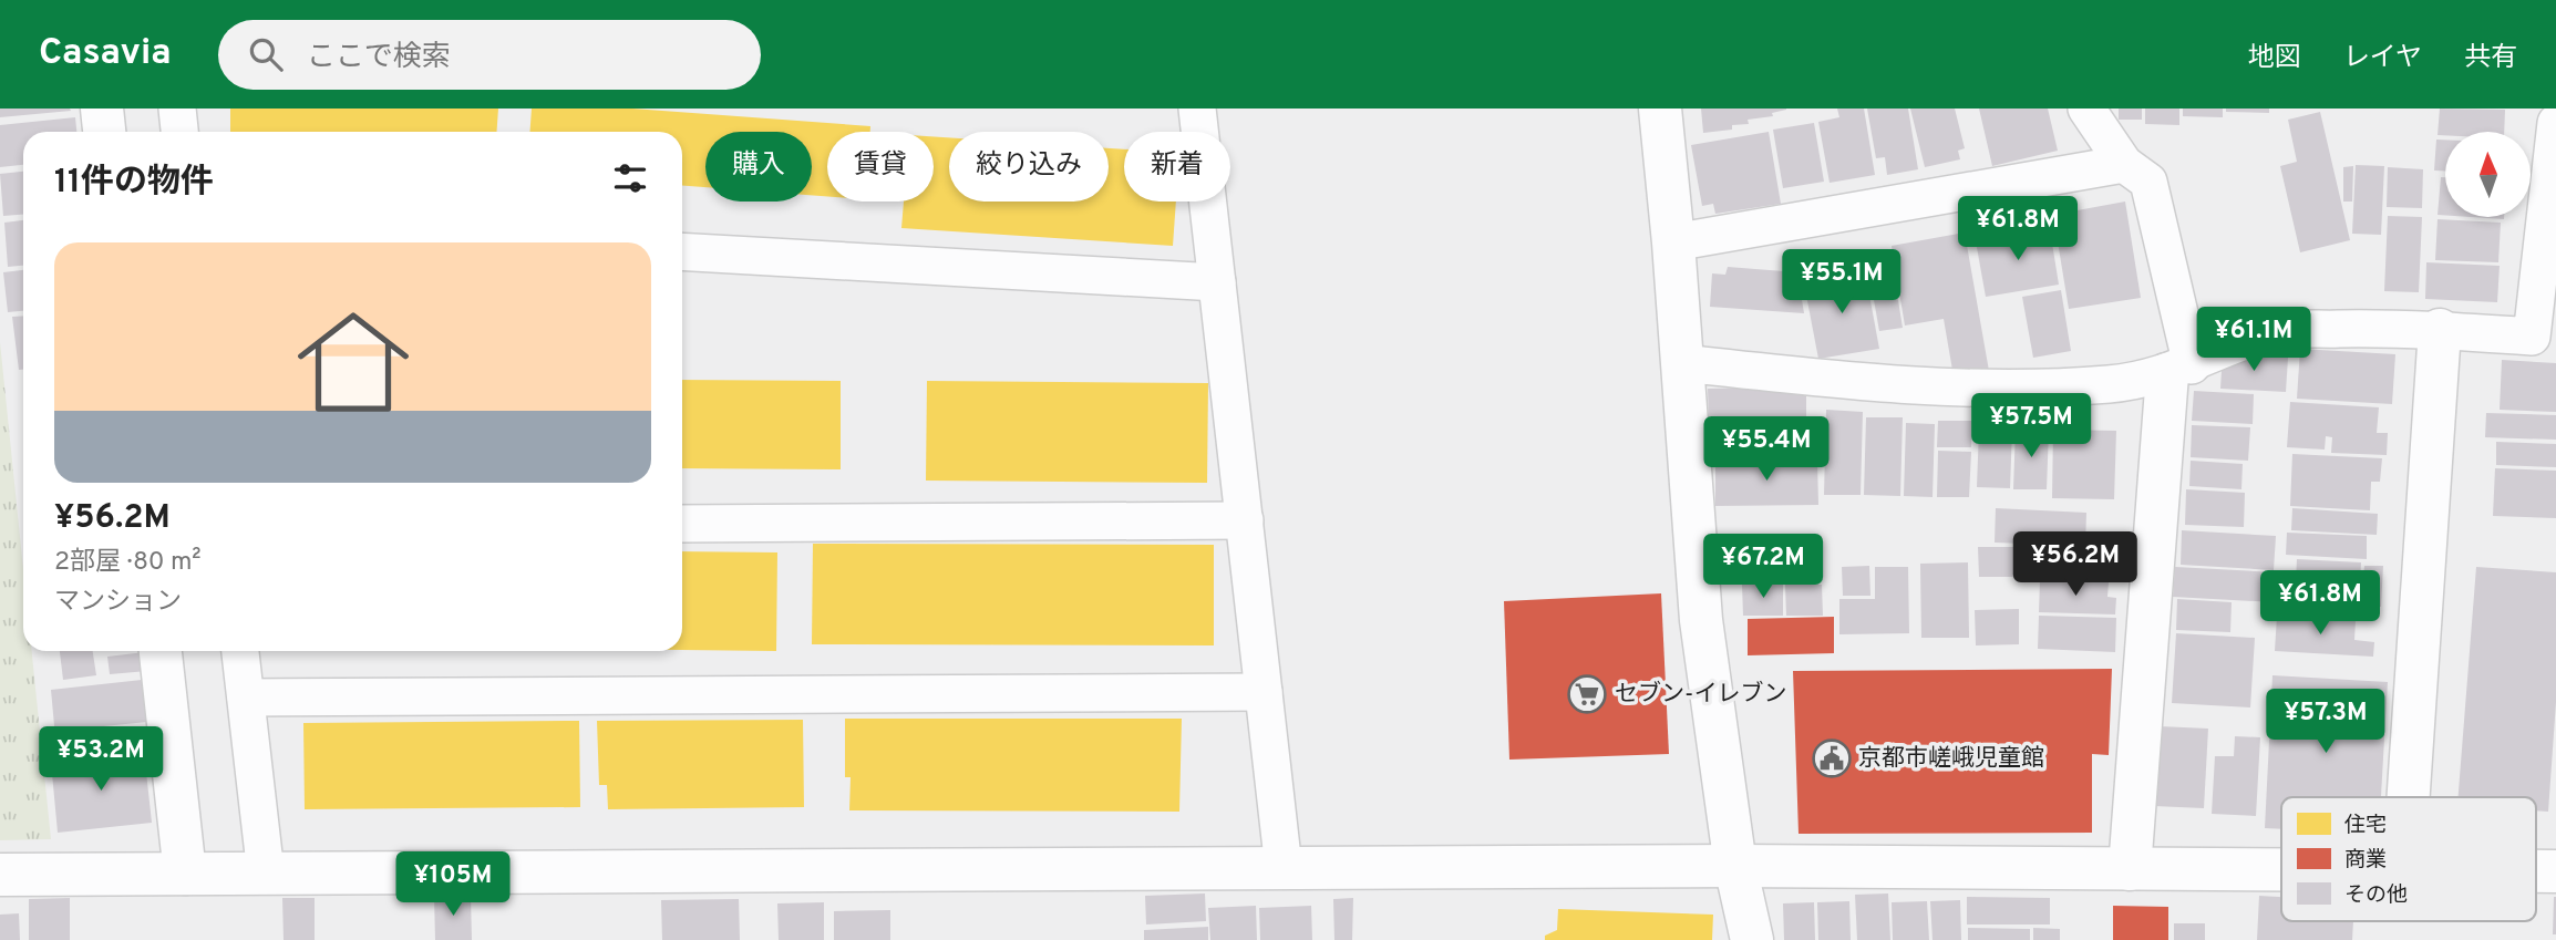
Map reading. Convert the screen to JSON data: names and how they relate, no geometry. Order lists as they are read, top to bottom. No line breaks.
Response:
{"places":{"supermarket":["セブン-イレブン"],"public building":["京都市嵯峨児童館"]},"legend":["住宅","商業","その他"],"north":"top","page":{"header":"Casavia","search":"ここで検索","nav":["地図","レイヤ","共有"],"chip":["購入","賃貸","絞り込み","新着"],"heading":"11件の物件","price":["¥61.8M","¥55.1M","¥61.1M","¥57.5M","¥55.4M","¥56.2M","¥67.2M","¥61.8M","¥57.3M","¥53.2M","¥105M"],"list":[{"name":"¥56.2M","note":"2部屋 · 80 m² · マンション"}]}}
